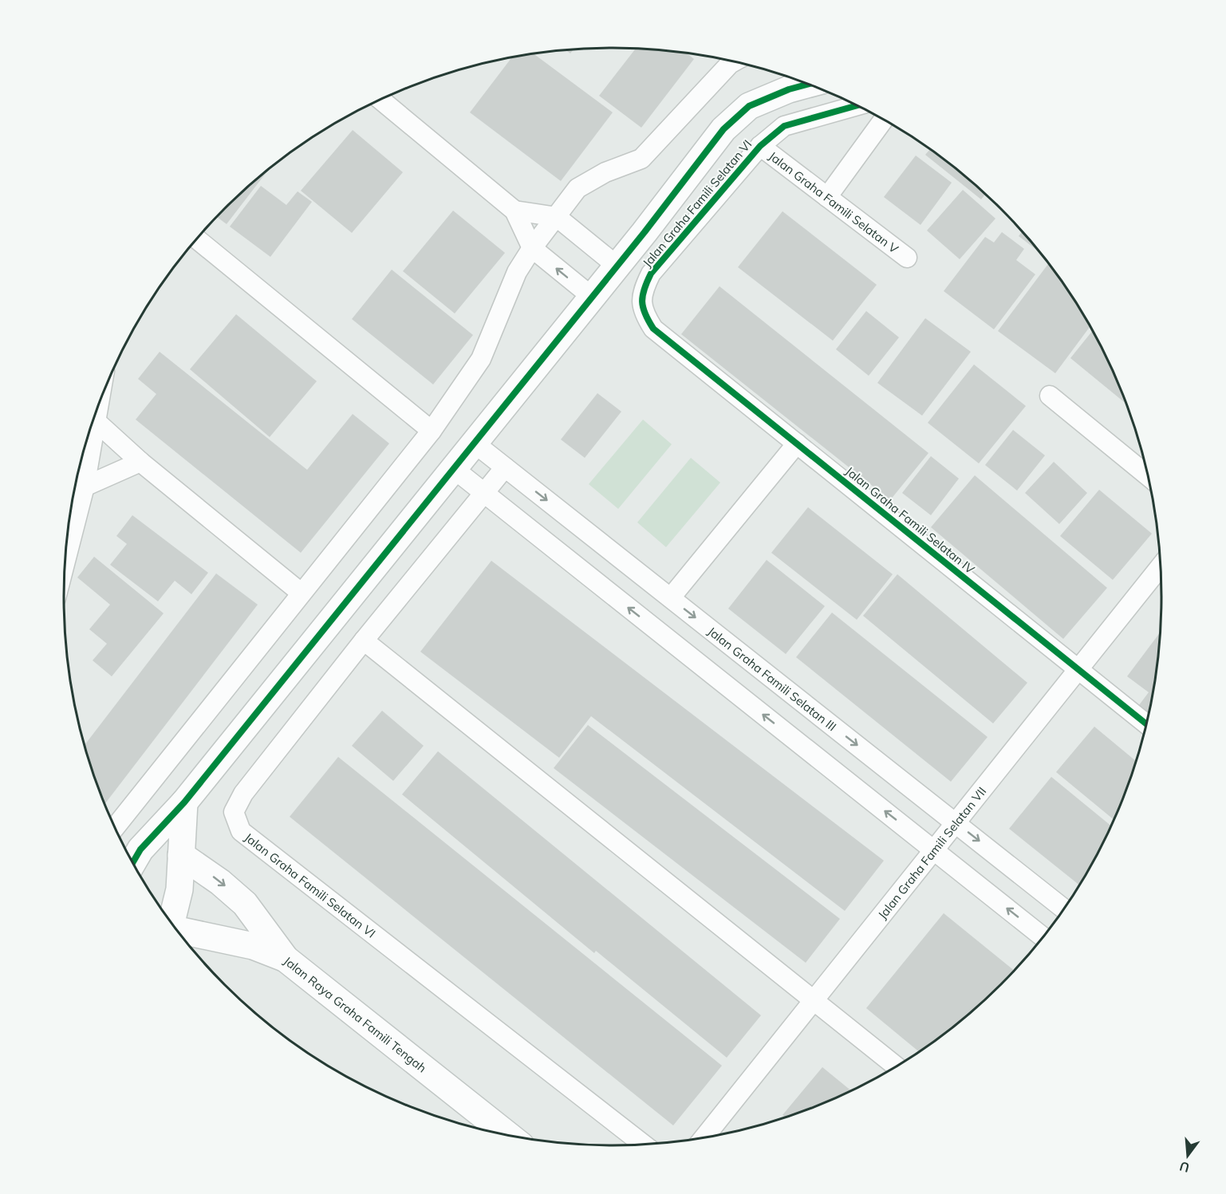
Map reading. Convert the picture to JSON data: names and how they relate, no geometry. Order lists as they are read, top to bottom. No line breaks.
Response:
{"streets":{"street":["Jalan Graha Famili Selatan V","Jalan Graha Famili Selatan VI","Jalan Graha Famili Selatan IV","Jalan Graha Famili Selatan III","Jalan Graha Famili Selatan VII","Jalan Raya Graha Famili Tengah"]},"crossings":[["Jalan Graha Famili Selatan V","Jalan Graha Famili Selatan VI"],["Jalan Graha Famili Selatan VI","Jalan Graha Famili Selatan IV"],["Jalan Graha Famili Selatan VI","Jalan Graha Famili Selatan III"],["Jalan Graha Famili Selatan IV","Jalan Graha Famili Selatan VII"],["Jalan Graha Famili Selatan III","Jalan Graha Famili Selatan VII"]],"north":"bottom"}
